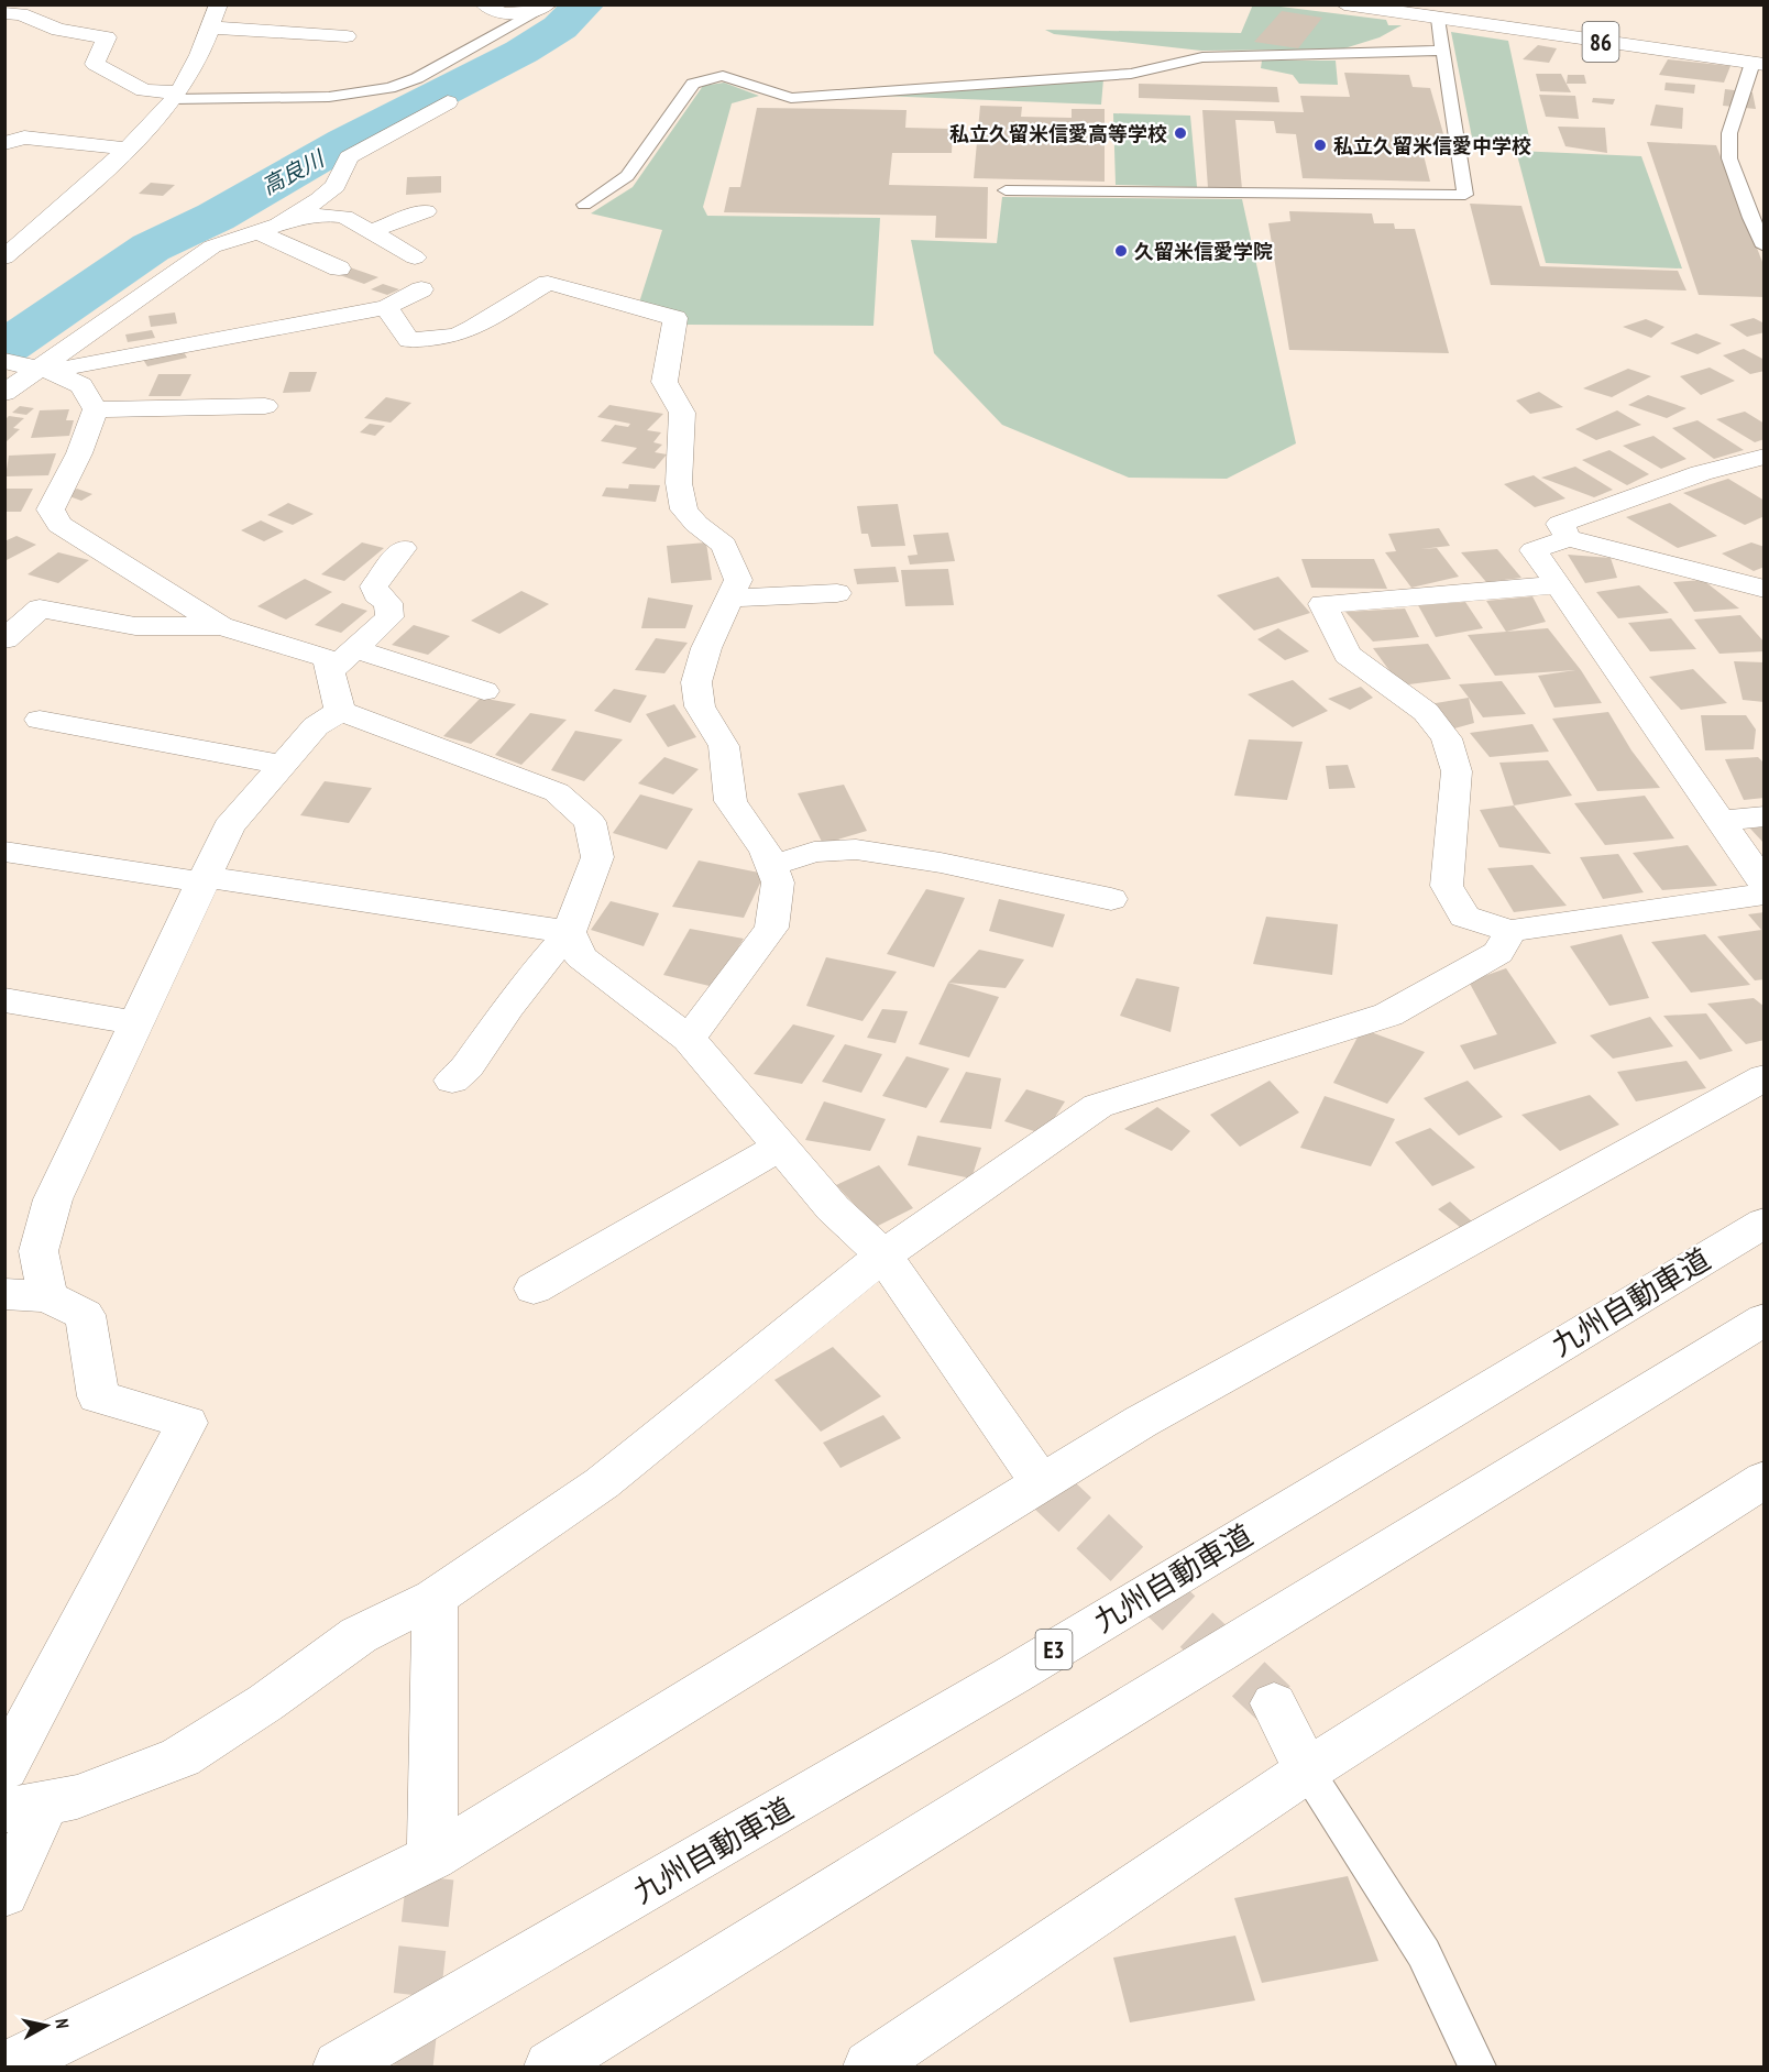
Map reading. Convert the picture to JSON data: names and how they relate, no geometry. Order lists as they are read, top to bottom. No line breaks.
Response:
{"streets":{"main road":["86","九州自動車道","E3"]},"water":["高良川"],"places":["私立久留米信愛高等学校","私立久留米信愛中学校","久留米信愛学院"],"north":"right"}
